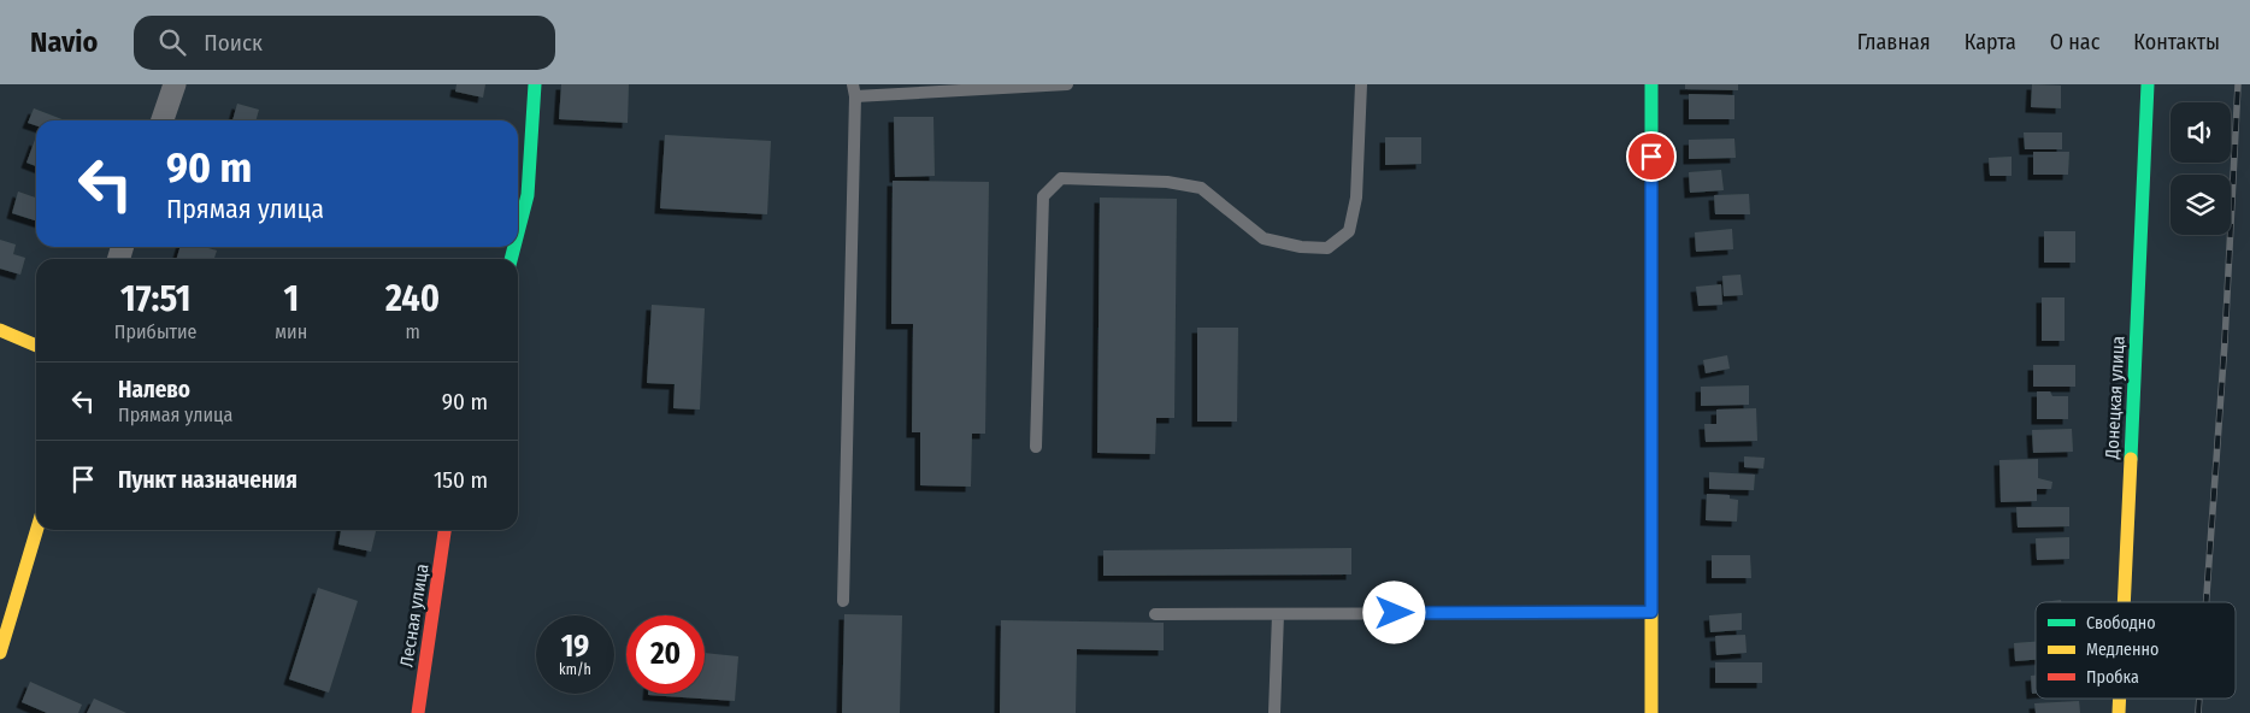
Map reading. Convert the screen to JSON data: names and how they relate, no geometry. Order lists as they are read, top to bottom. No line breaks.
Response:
{"streets":{"street":["Донецкая улица","Лесная улица"]},"legend":["Свободно","Медленно","Пробка"],"page":{"header":"Navio","search":"Поиск","nav":["Главная","Карта","О нас","Контакты"],"turn":["90 m","Прямая улица"],"eta":["17:51","Прибытие","1","мин","240","m"],"list":[{"name":"Налево","note":"Прямая улица","value":"90 m"},{"name":"Пункт назначения","value":"150 m"}],"speed":"19 km/h","limit":"20"}}
